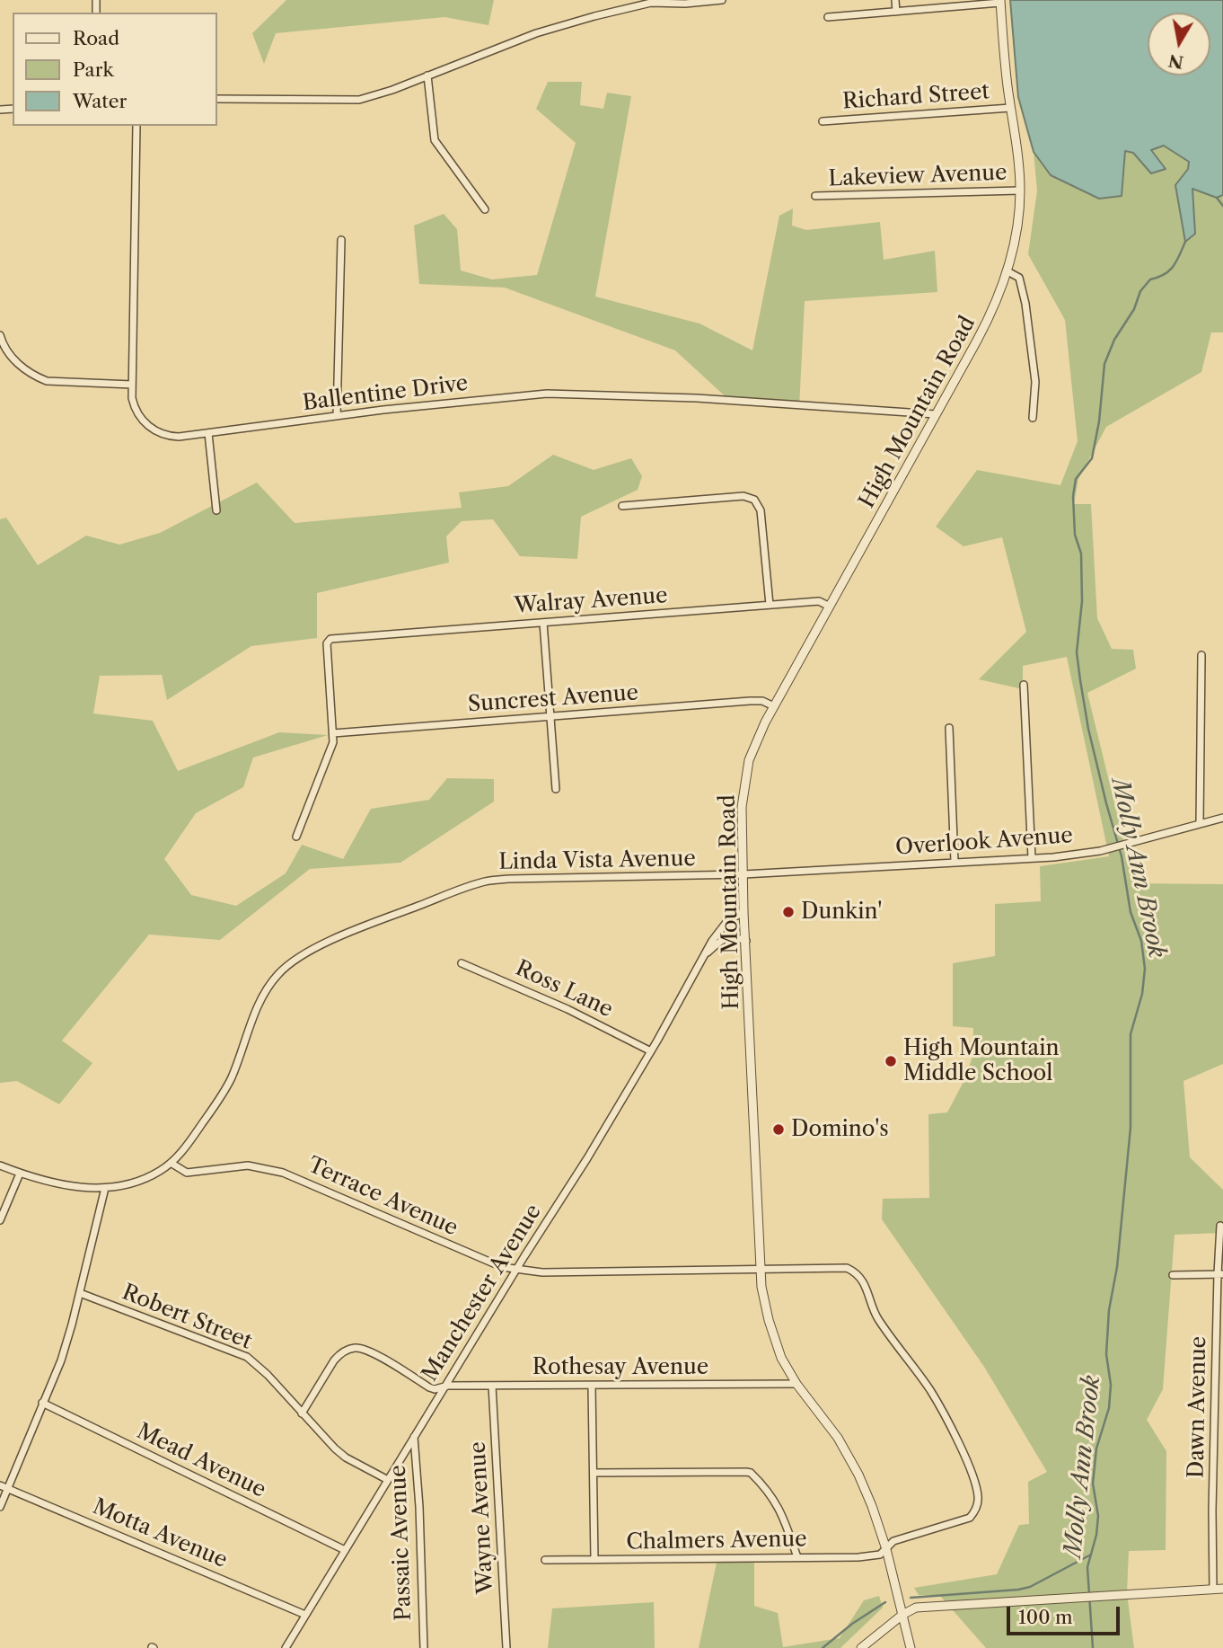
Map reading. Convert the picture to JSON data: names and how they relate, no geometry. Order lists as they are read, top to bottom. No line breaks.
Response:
{"streets":{"street":["Richard Street","Lakeview Avenue","Ballentine Drive","High Mountain Road","Walray Avenue","Suncrest Avenue","Overlook Avenue","Linda Vista Avenue","Ross Lane","Terrace Avenue","Manchester Avenue","Robert Street","Rothesay Avenue","Dawn Avenue","Mead Avenue","Wayne Avenue","Motta Avenue","Chalmers Avenue","Passaic Avenue"]},"crossings":[["Richard Street","High Mountain Road"],["Lakeview Avenue","High Mountain Road"],["Ballentine Drive","High Mountain Road"],["High Mountain Road","Walray Avenue"],["High Mountain Road","Suncrest Avenue"],["High Mountain Road","Overlook Avenue"],["High Mountain Road","Linda Vista Avenue"],["High Mountain Road","Terrace Avenue"],["High Mountain Road","Manchester Avenue"],["High Mountain Road","Rothesay Avenue"],["High Mountain Road","Chalmers Avenue"],["Walray Avenue","Suncrest Avenue"],["Overlook Avenue","Linda Vista Avenue"],["Linda Vista Avenue","Terrace Avenue"],["Ross Lane","Manchester Avenue"],["Terrace Avenue","Manchester Avenue"],["Terrace Avenue","Chalmers Avenue"],["Manchester Avenue","Robert Street"],["Manchester Avenue","Rothesay Avenue"],["Manchester Avenue","Mead Avenue"],["Manchester Avenue","Motta Avenue"],["Manchester Avenue","Passaic Avenue"],["Robert Street","Rothesay Avenue"],["Rothesay Avenue","Wayne Avenue"]],"water":["Molly Ann Brook"],"places":["Dunkin'","High Mountain Middle School","Domino's"],"legend":["Road","Park","Water"],"scale_bar":"100 m","north":"bottom"}
